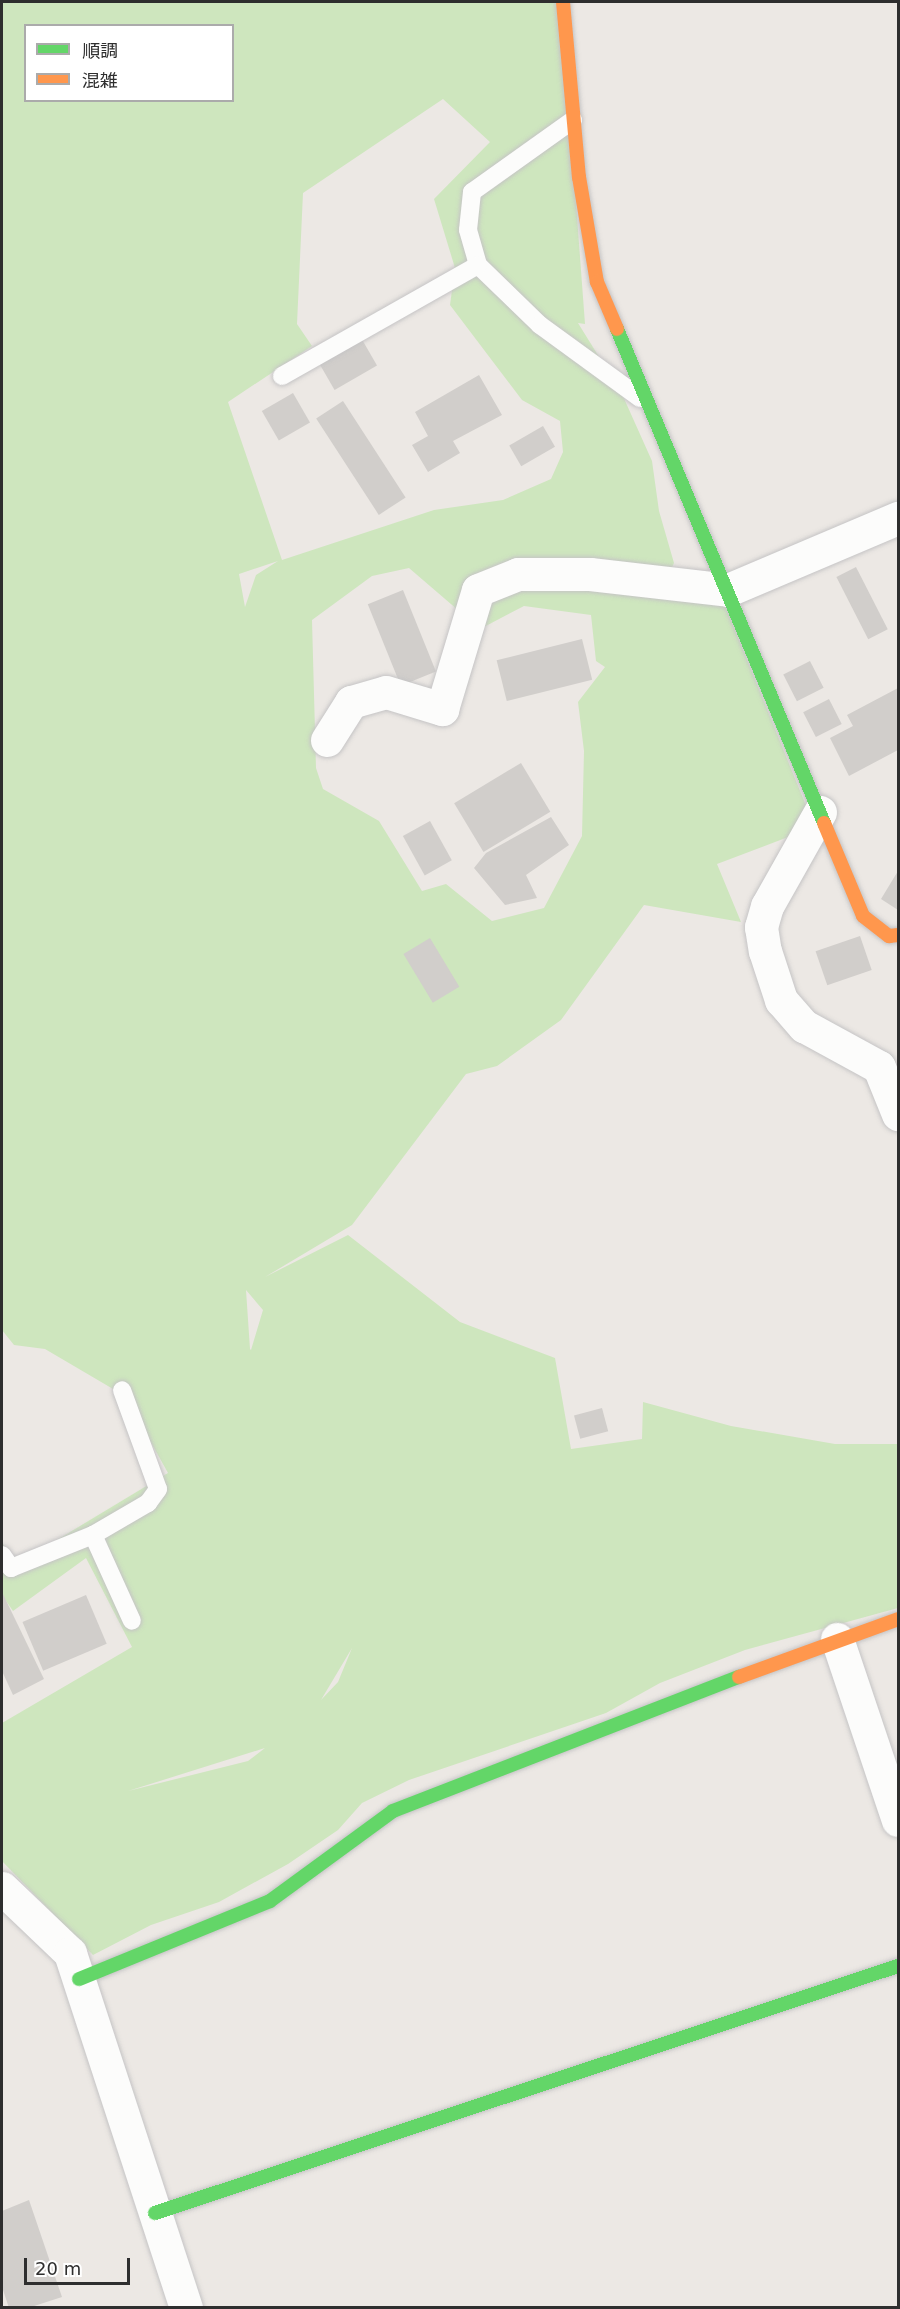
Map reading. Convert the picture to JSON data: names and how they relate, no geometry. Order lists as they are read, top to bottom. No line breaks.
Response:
{"legend":["順調","混雑"],"scale_bar":"20 m"}
